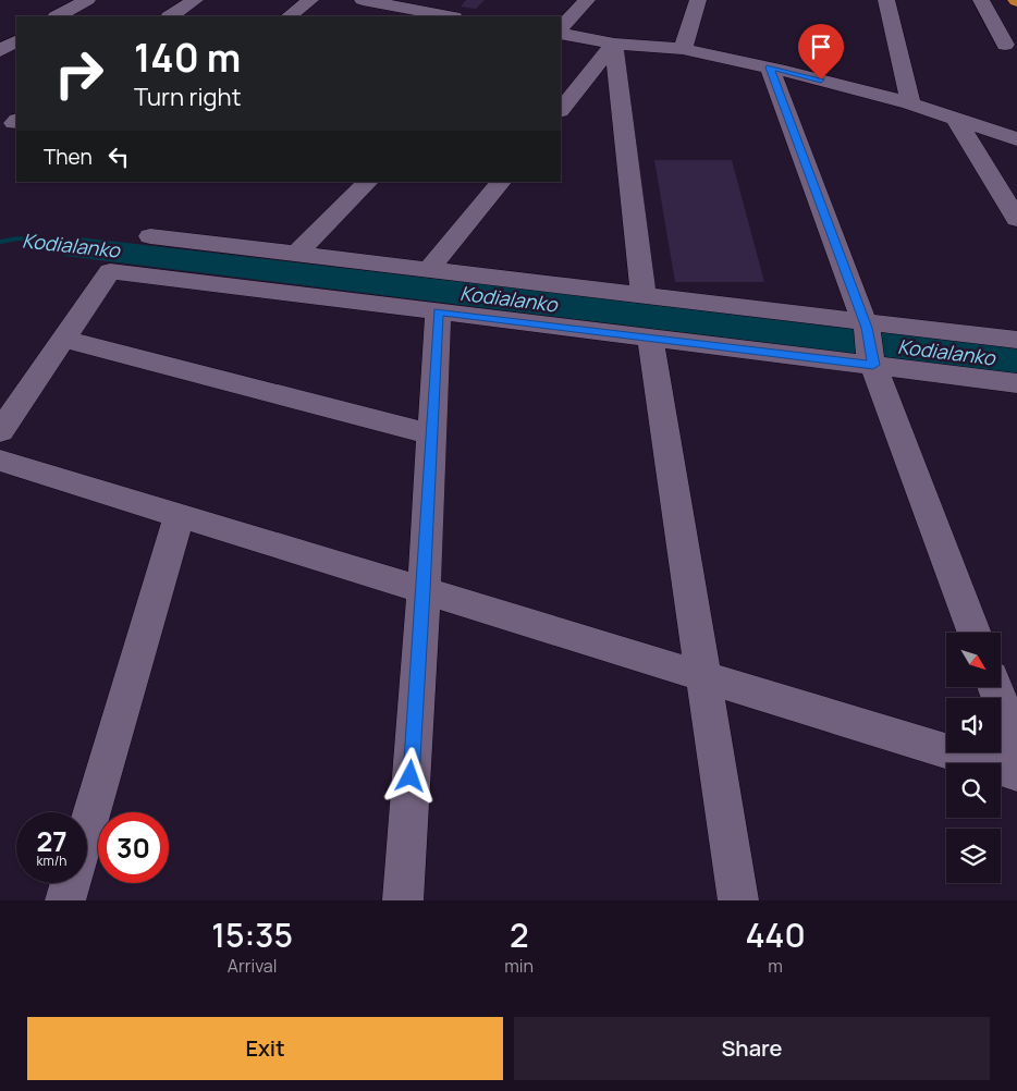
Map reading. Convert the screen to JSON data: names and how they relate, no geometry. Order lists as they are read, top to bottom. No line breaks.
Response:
{"water":["Kodialanko"],"north":"bottom right","page":{"turn":["140 m","Turn right"],"then":"Then","speed":"27 km/h","limit":"30","eta":["15:35","Arrival","2","min","440","m"],"buttons":["Exit","Share"]}}
